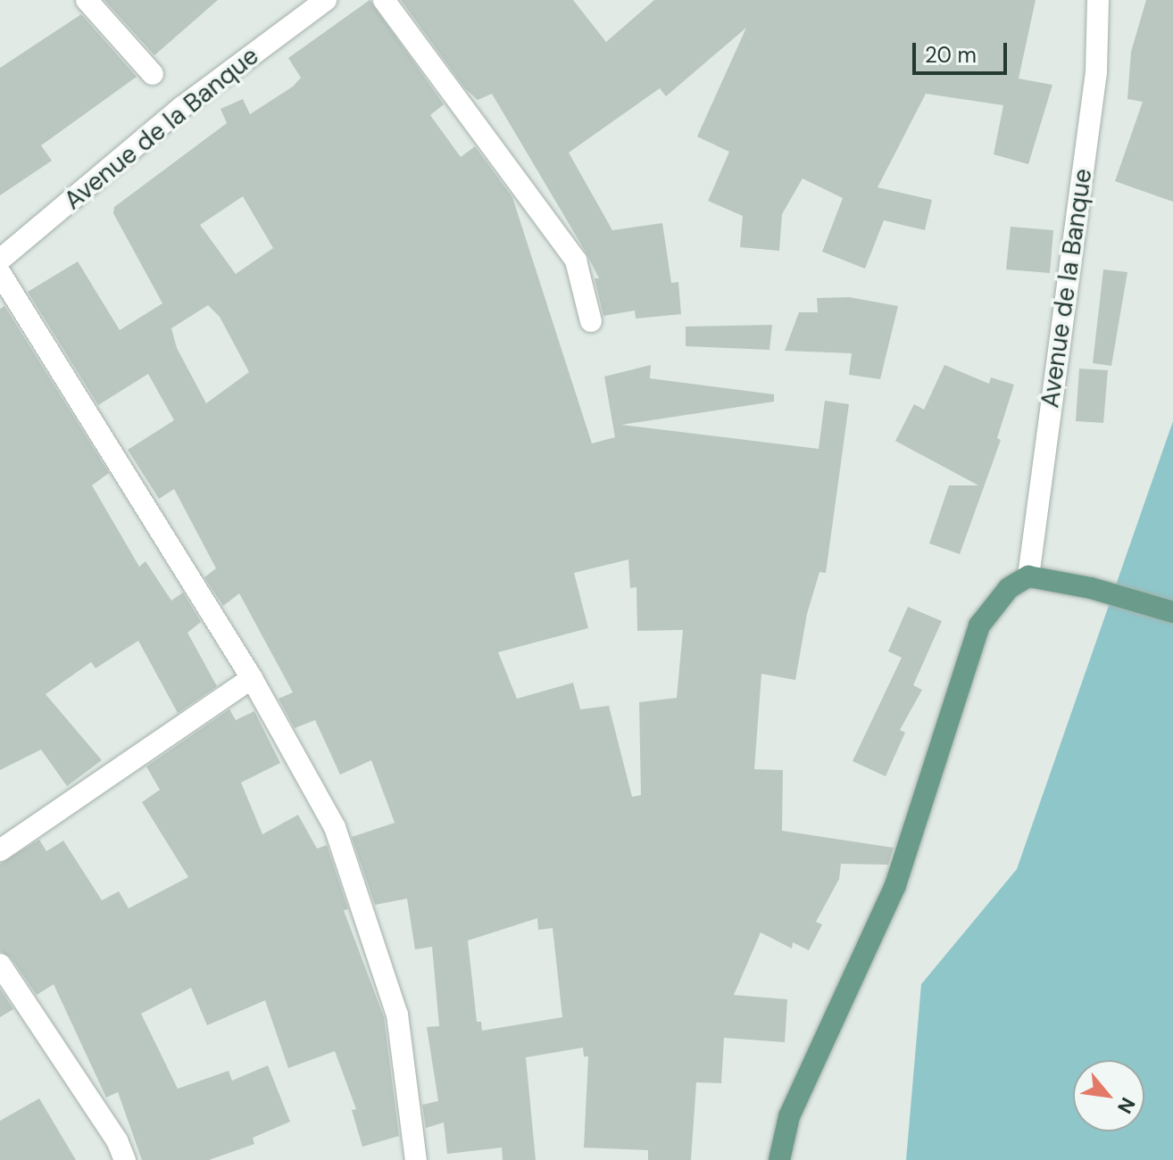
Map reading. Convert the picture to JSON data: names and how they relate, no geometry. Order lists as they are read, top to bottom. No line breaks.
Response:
{"streets":{"street":["Avenue de la Banque"]},"scale_bar":"20 m","north":"bottom right"}
